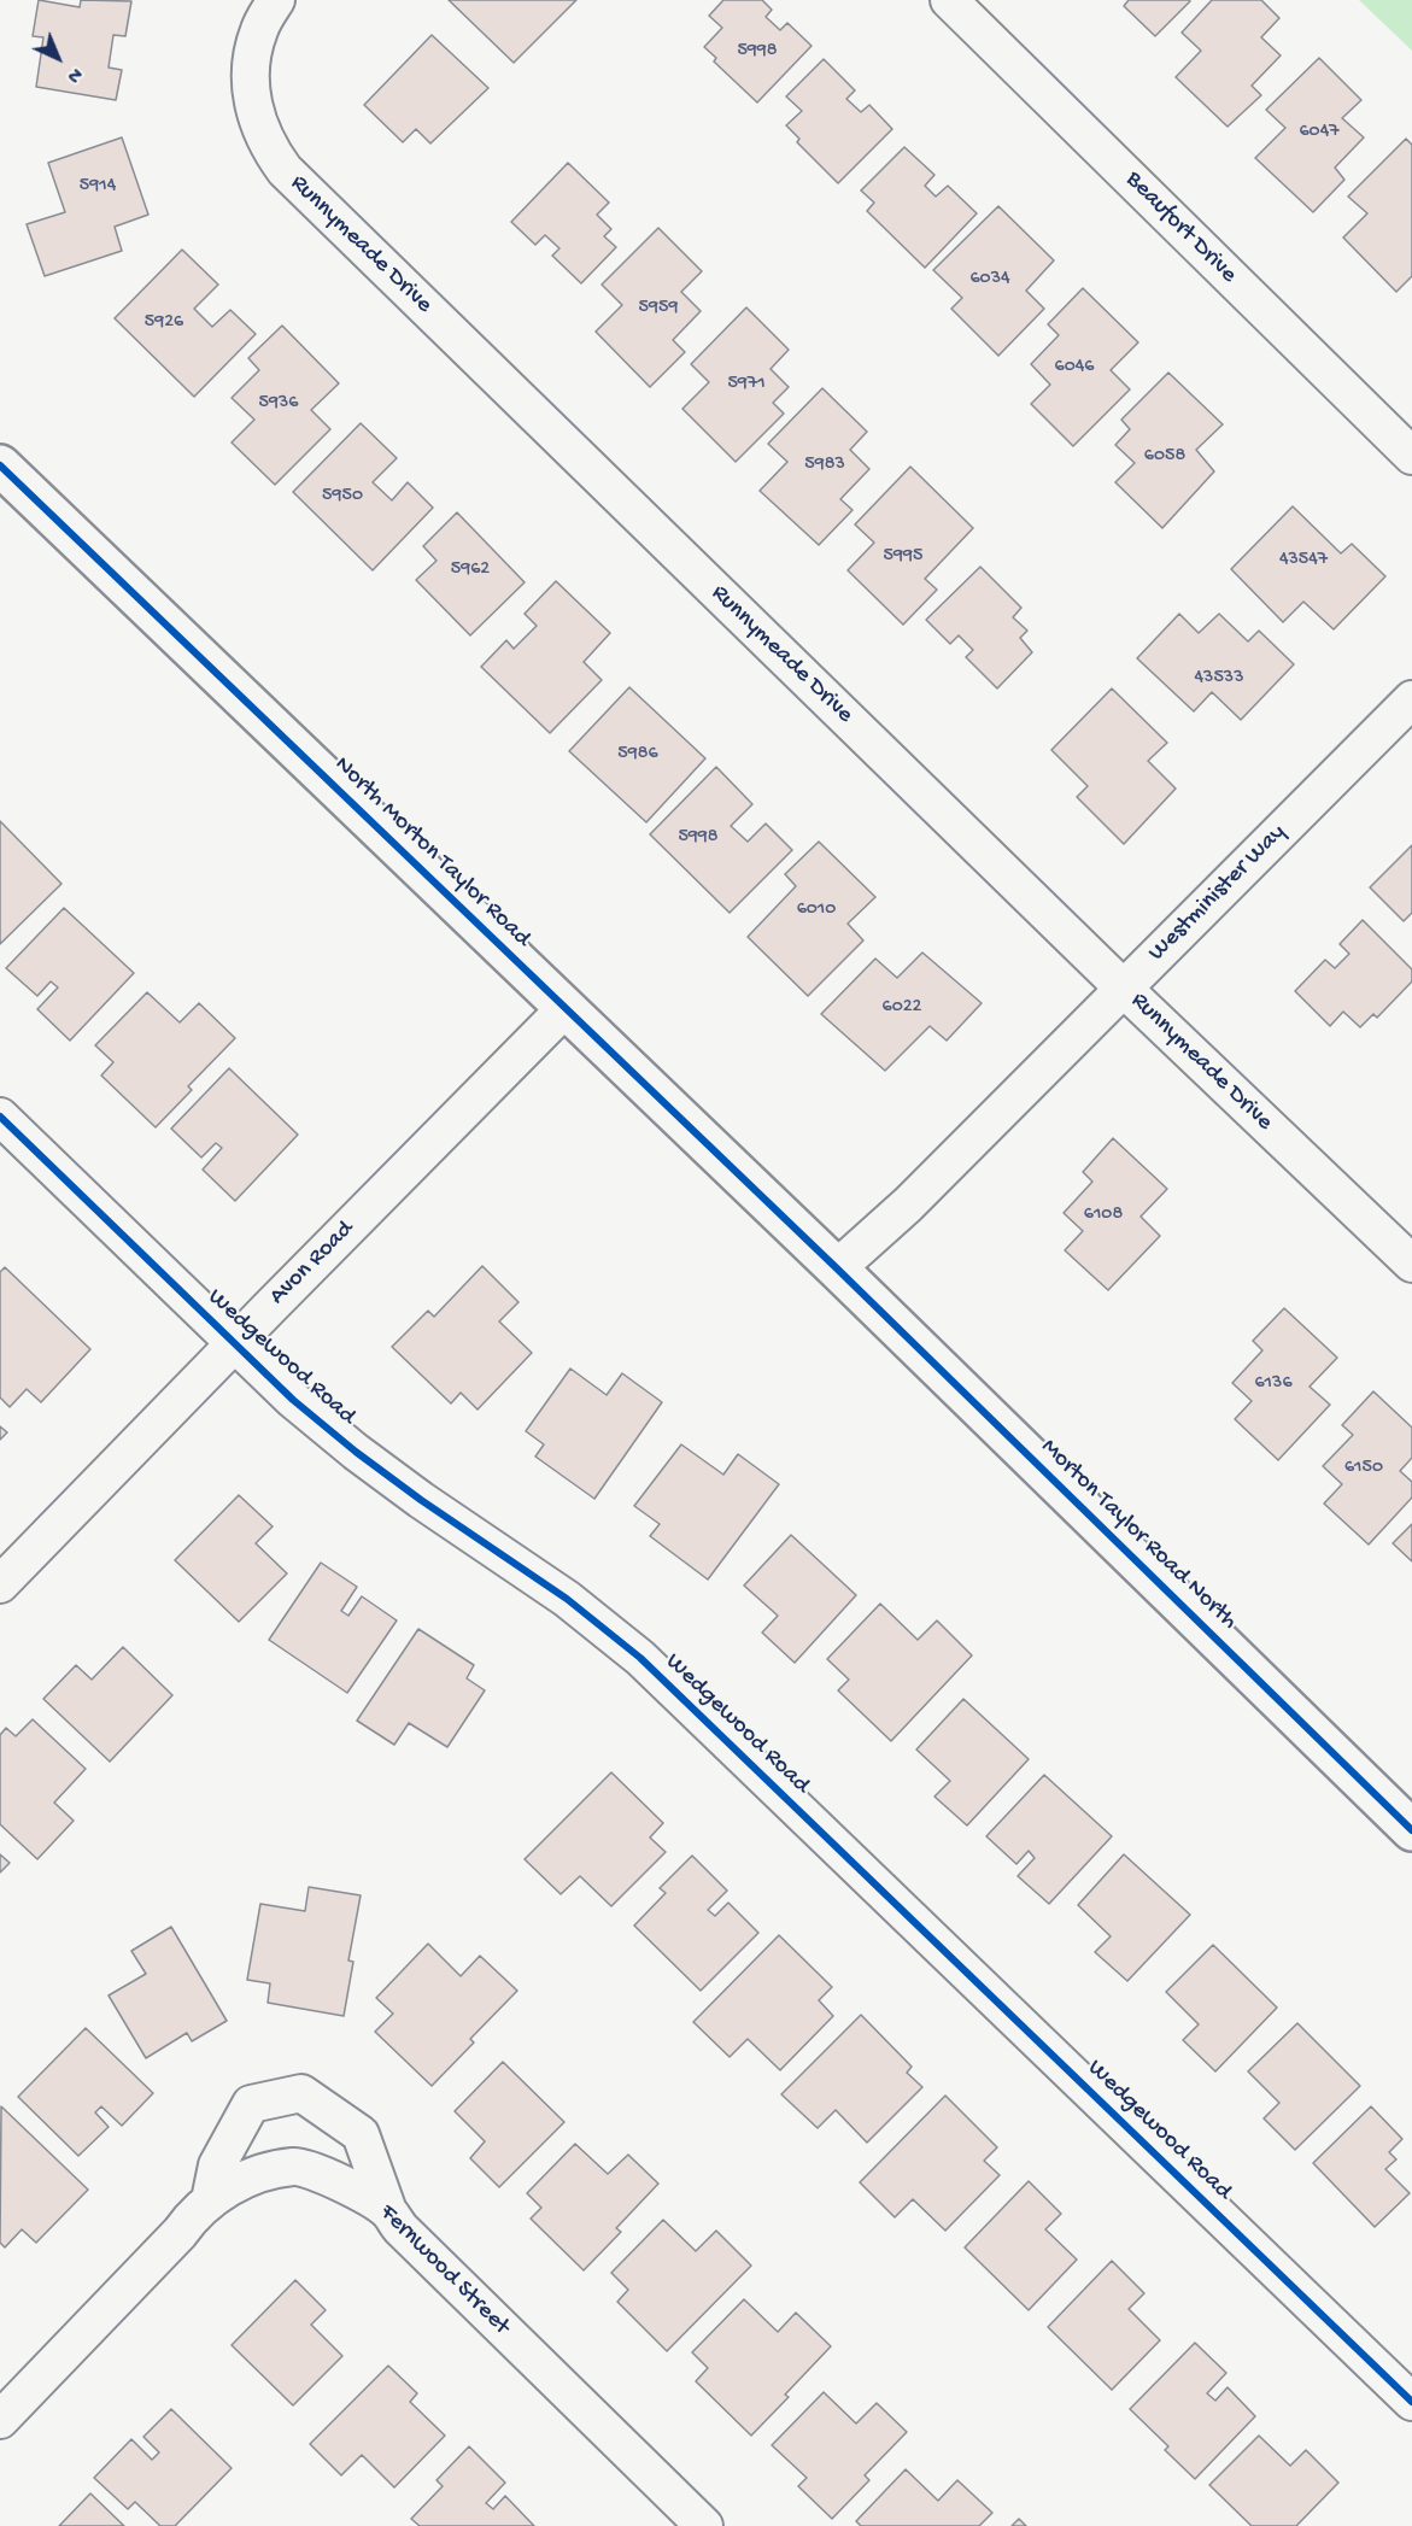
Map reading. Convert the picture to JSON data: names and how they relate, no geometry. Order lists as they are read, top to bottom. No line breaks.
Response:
{"streets":{"street":["Beaufort Drive","Runnymeade Drive","North Morton Taylor Road","Westminister Way","Avon Road","Wedgewood Road","Morton Taylor Road North","Fernwood Street"]},"crossings":[["Runnymeade Drive","Westminister Way"],["North Morton Taylor Road","Westminister Way"],["North Morton Taylor Road","Avon Road"],["North Morton Taylor Road","Morton Taylor Road North"],["Westminister Way","Morton Taylor Road North"],["Avon Road","Wedgewood Road"]],"house_numbers":["5998","6047","5914","6034","5959","5926","6046","5971","5936","6058","5983","5950","5995","43547","5962","43533","5986","5998","6010","6022","6108","6136","6150"],"north":"bottom right"}
